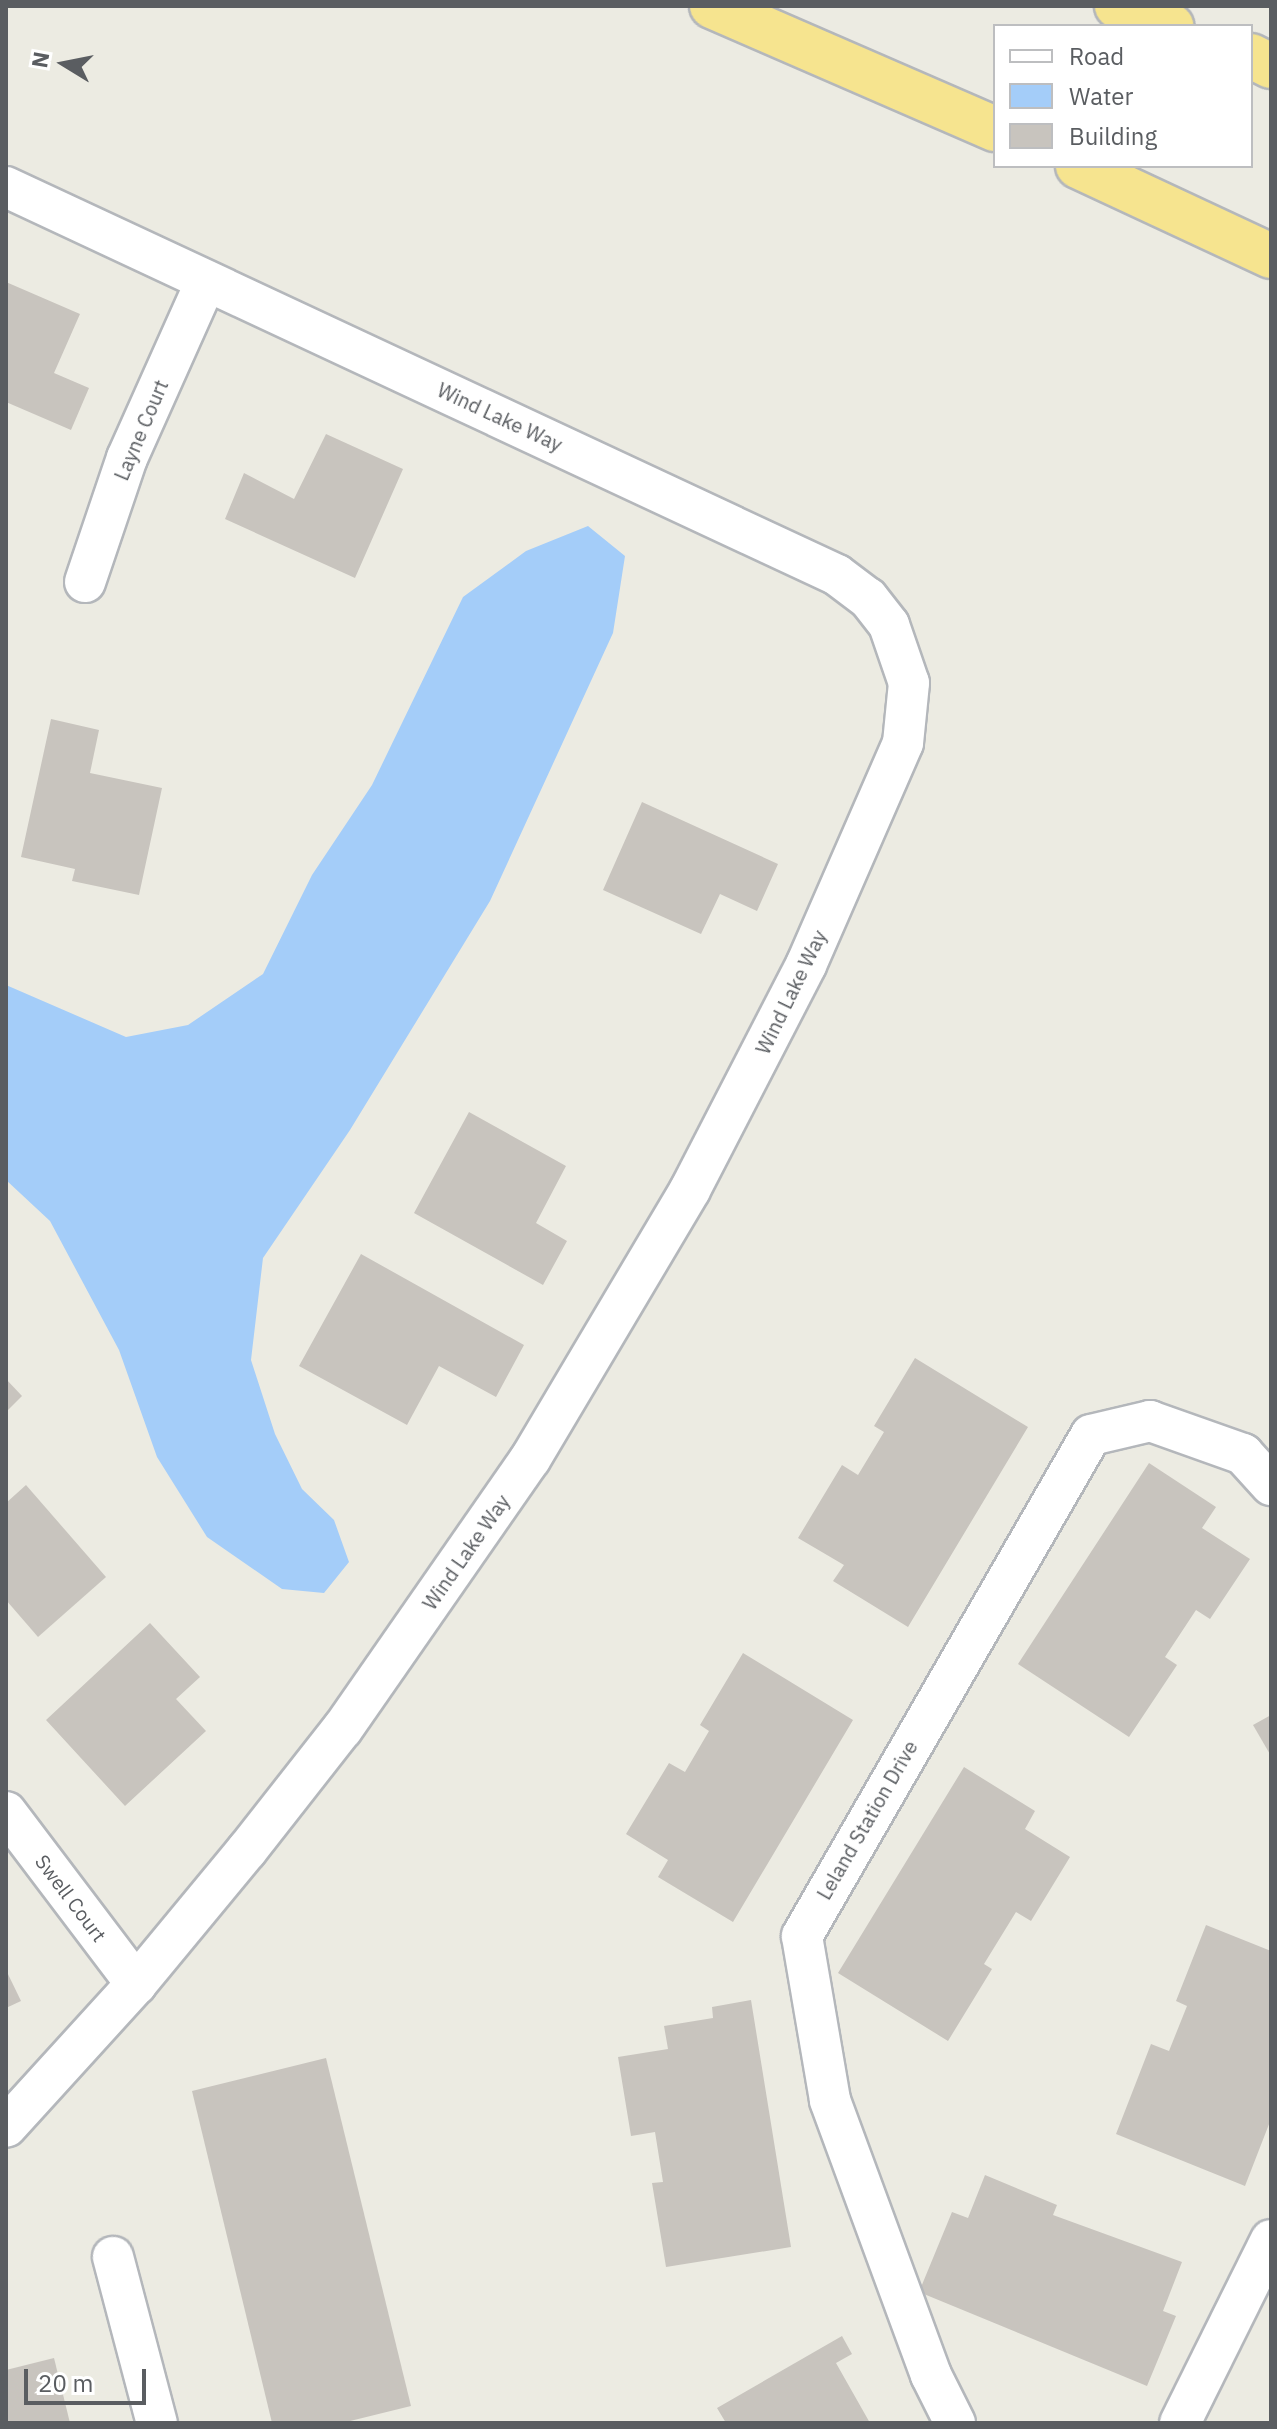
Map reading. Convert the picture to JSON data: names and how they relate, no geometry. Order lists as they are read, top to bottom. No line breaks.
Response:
{"streets":{"street":["Wind Lake Way","Layne Court","Leland Station Drive","Swell Court"]},"crossings":[["Wind Lake Way","Layne Court"],["Wind Lake Way","Swell Court"]],"legend":["Road","Water","Building"],"scale_bar":"20 m","north":"left"}
